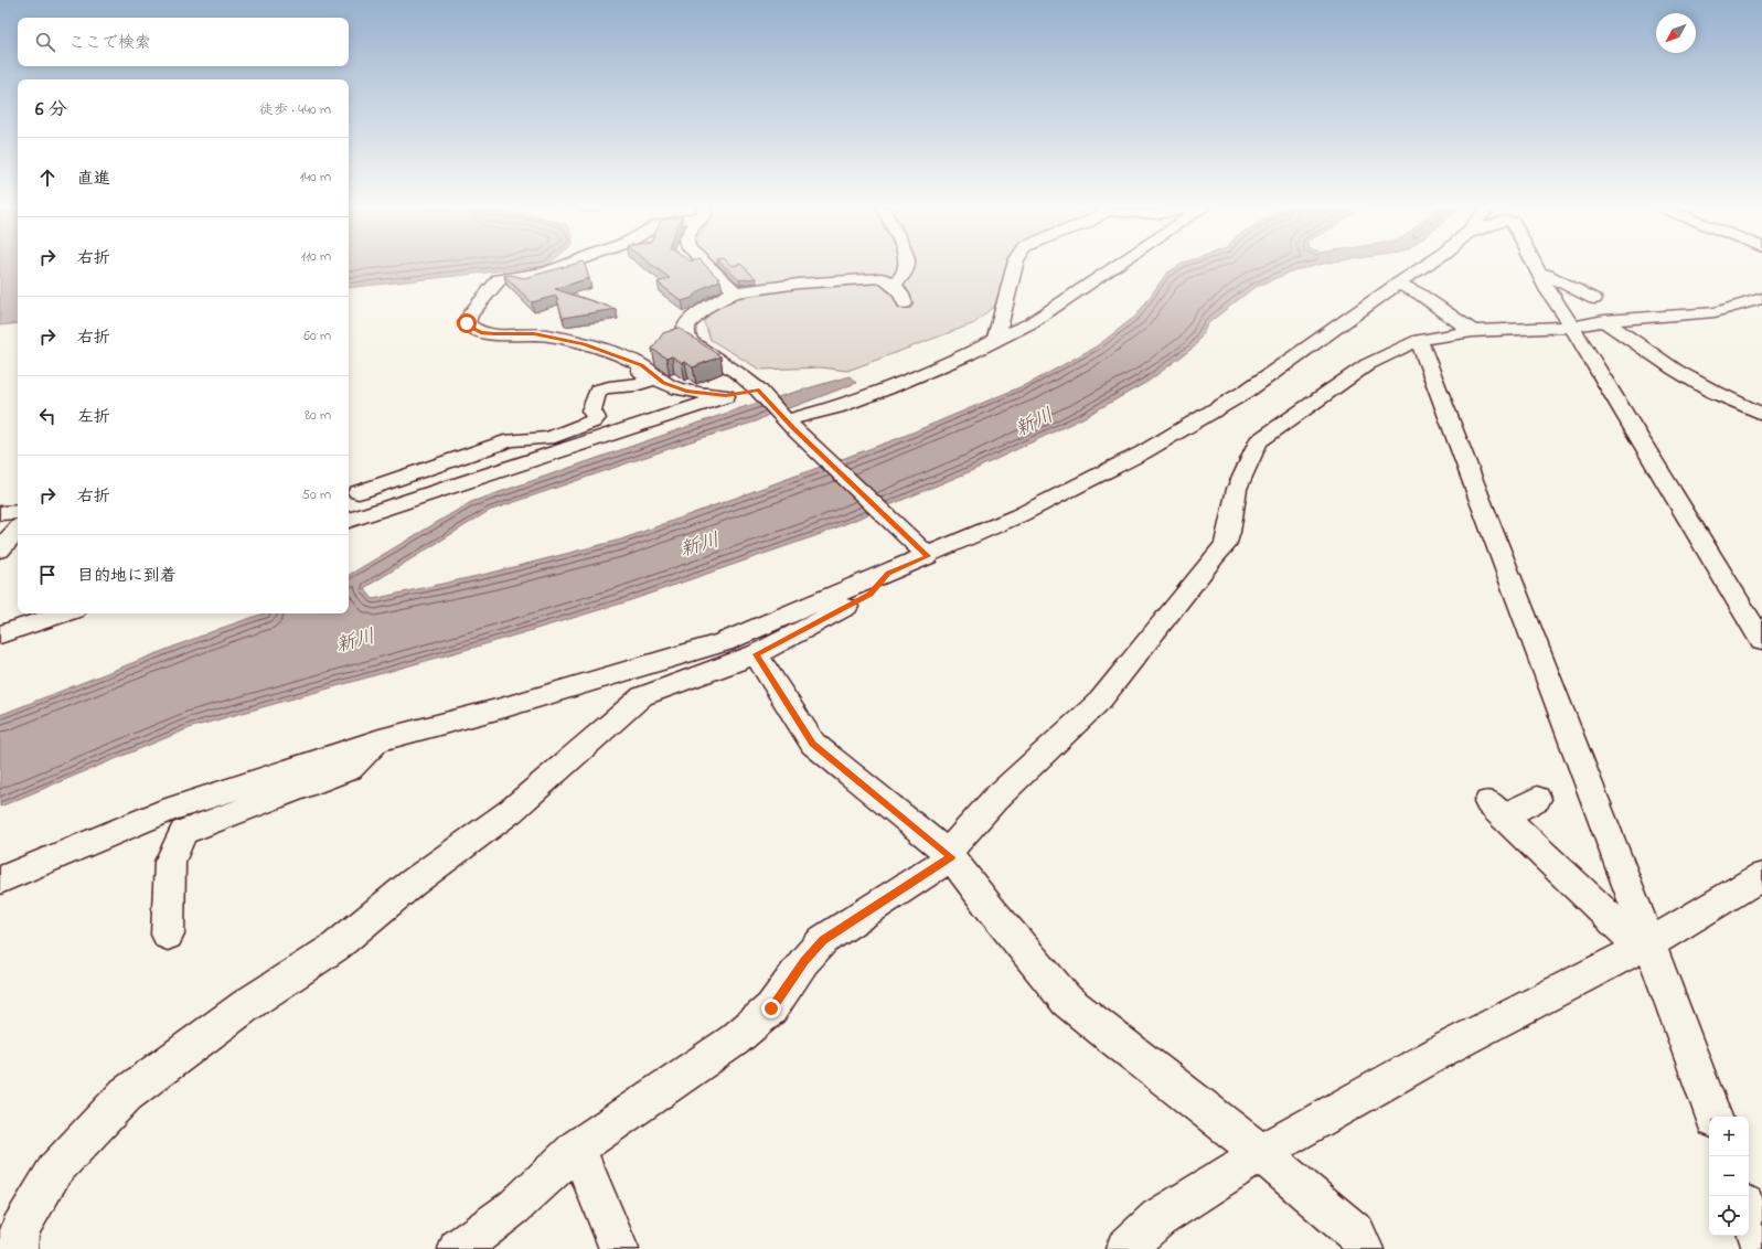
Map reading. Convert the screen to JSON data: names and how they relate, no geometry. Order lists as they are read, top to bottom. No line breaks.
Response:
{"water":["新川"],"north":"bottom left","page":{"search":"ここで検索","heading":["6 分","徒歩 · 440 m"],"list":[["直進","140 m"],["右折","110 m"],["右折","60 m"],["左折","80 m"],["右折","50 m"],"目的地に到着"],"map_buttons":["+","−"]}}
